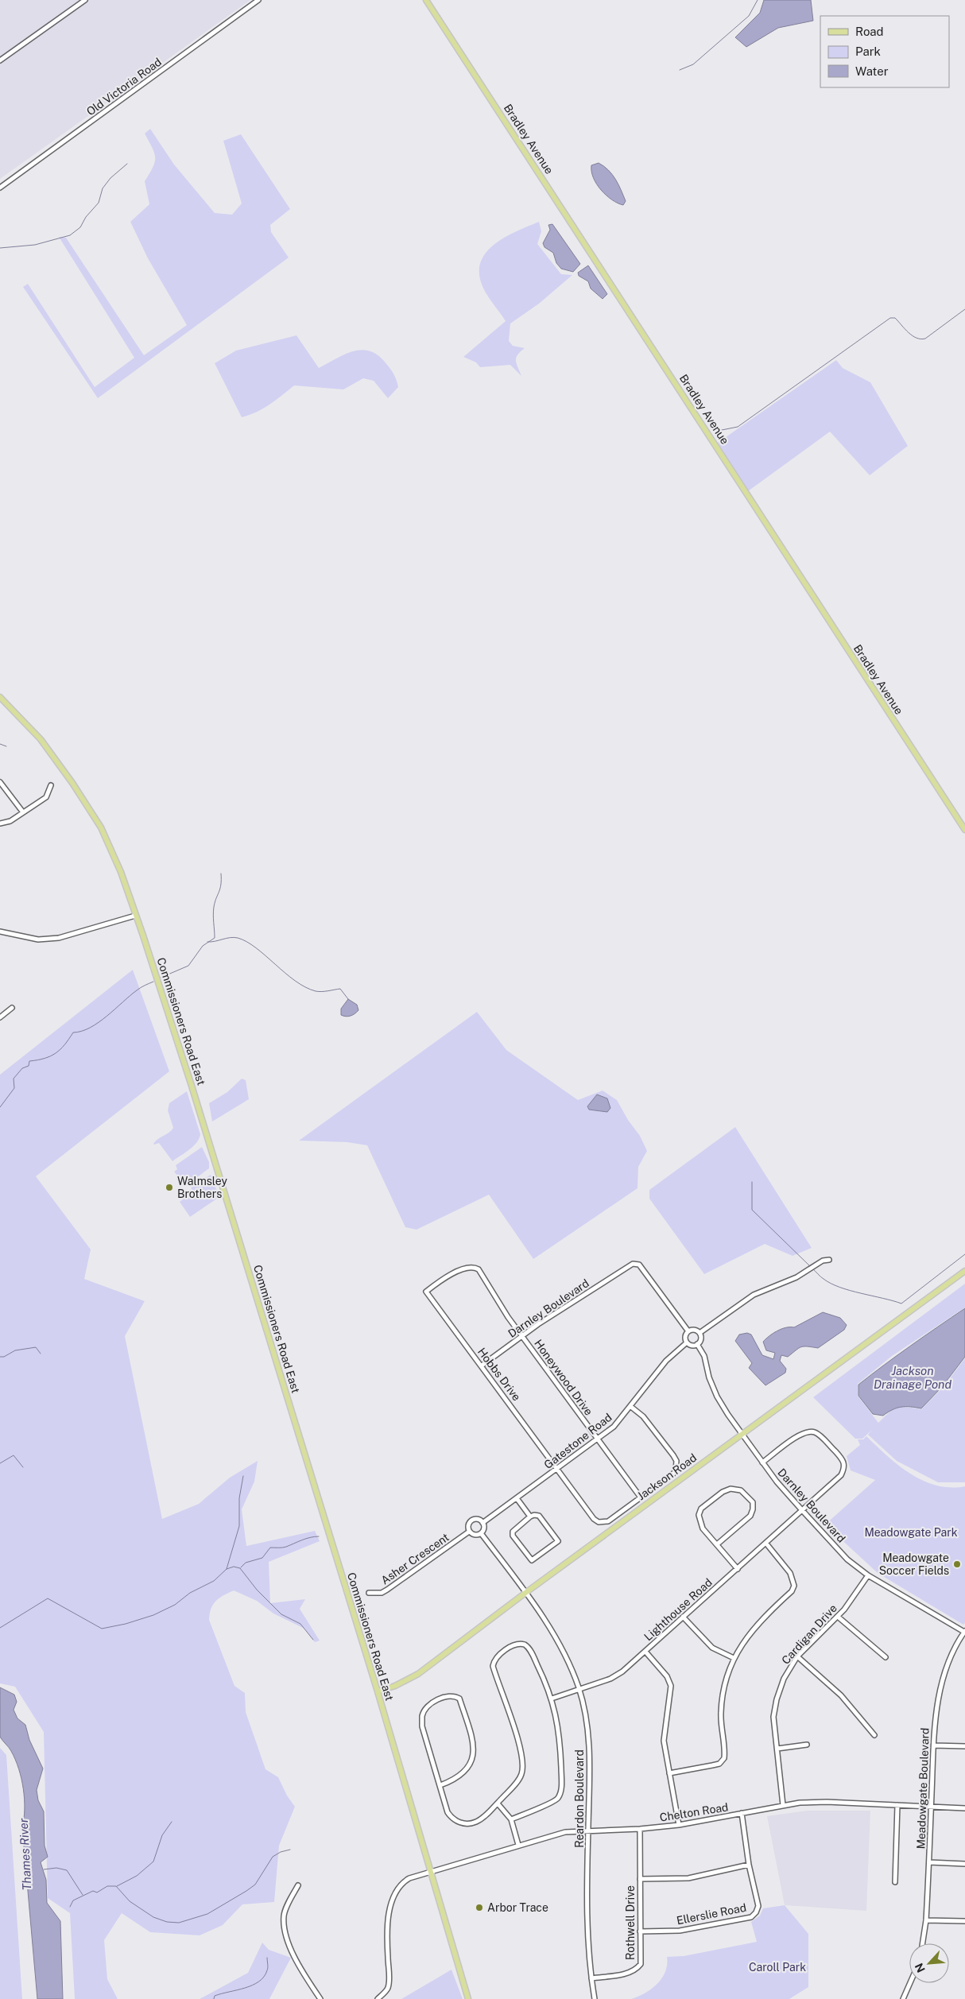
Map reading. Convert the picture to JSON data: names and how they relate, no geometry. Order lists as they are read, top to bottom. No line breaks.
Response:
{"streets":{"main road":["Bradley Avenue","Commissioners Road East","Jackson Road"],"street":["Old Victoria Road","Darnley Boulevard","Hobbs Drive","Honeywood Drive","Gatestone Road","Asher Crescent","Lighthouse Road","Cardigan Drive","Meadowgate Boulevard","Reardon Boulevard","Chelton Road","Ellerslie Road","Rothwell Drive"]},"crossings":[["Commissioners Road East","Jackson Road"],["Commissioners Road East","Chelton Road"],["Darnley Boulevard","Hobbs Drive"],["Darnley Boulevard","Honeywood Drive"],["Darnley Boulevard","Gatestone Road"],["Darnley Boulevard","Jackson Road"],["Darnley Boulevard","Lighthouse Road"],["Darnley Boulevard","Cardigan Drive"],["Darnley Boulevard","Meadowgate Boulevard"],["Hobbs Drive","Honeywood Drive"],["Hobbs Drive","Gatestone Road"],["Honeywood Drive","Gatestone Road"],["Gatestone Road","Asher Crescent"],["Gatestone Road","Reardon Boulevard"],["Jackson Road","Reardon Boulevard"],["Asher Crescent","Reardon Boulevard"],["Lighthouse Road","Reardon Boulevard"],["Cardigan Drive","Chelton Road"],["Meadowgate Boulevard","Chelton Road"],["Reardon Boulevard","Chelton Road"],["Reardon Boulevard","Rothwell Drive"],["Chelton Road","Ellerslie Road"],["Chelton Road","Rothwell Drive"],["Ellerslie Road","Rothwell Drive"]],"water":["Jackson Drainage Pond","Thames River"],"parks":["Meadowgate Park","Caroll Park"],"places":["Walmsley Brothers","Meadowgate Soccer Fields","Arbor Trace"],"legend":["Road","Park","Water"],"north":"bottom left"}
